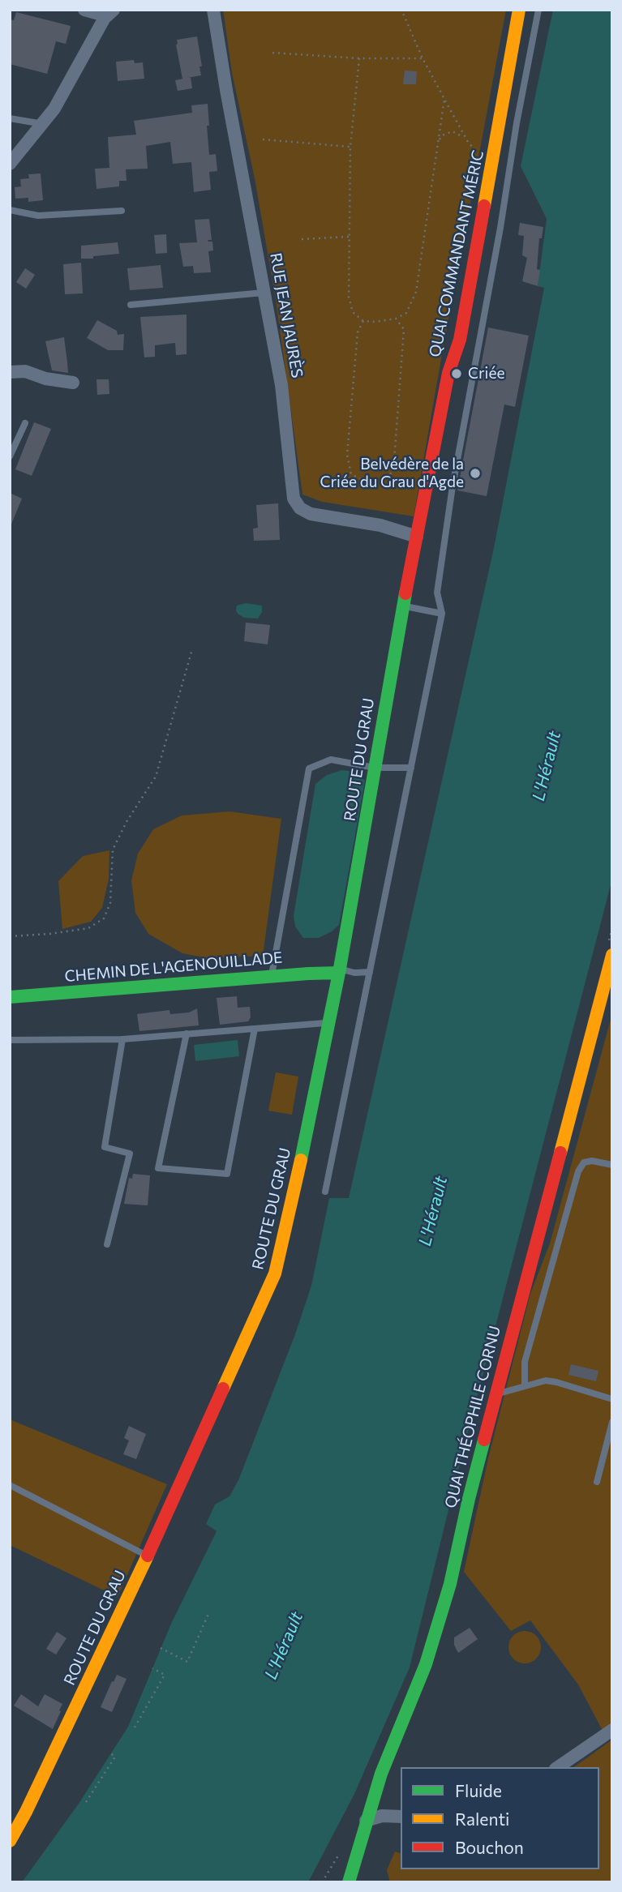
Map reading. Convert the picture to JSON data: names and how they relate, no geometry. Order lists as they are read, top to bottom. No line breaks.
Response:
{"streets":{"street":["QUAI COMMANDANT MÉRIC","RUE JEAN JAURÈS","ROUTE DU GRAU","CHEMIN DE L'AGENOUILLADE","QUAI THÉOPHILE CORNU"]},"crossings":[["QUAI COMMANDANT MÉRIC","RUE JEAN JAURÈS"],["QUAI COMMANDANT MÉRIC","ROUTE DU GRAU"],["RUE JEAN JAURÈS","ROUTE DU GRAU"],["ROUTE DU GRAU","CHEMIN DE L'AGENOUILLADE"]],"water":["L'Hérault"],"places":["Criée","Belvédère de la Criée du Grau d'Agde"],"legend":["Fluide","Ralenti","Bouchon"]}
